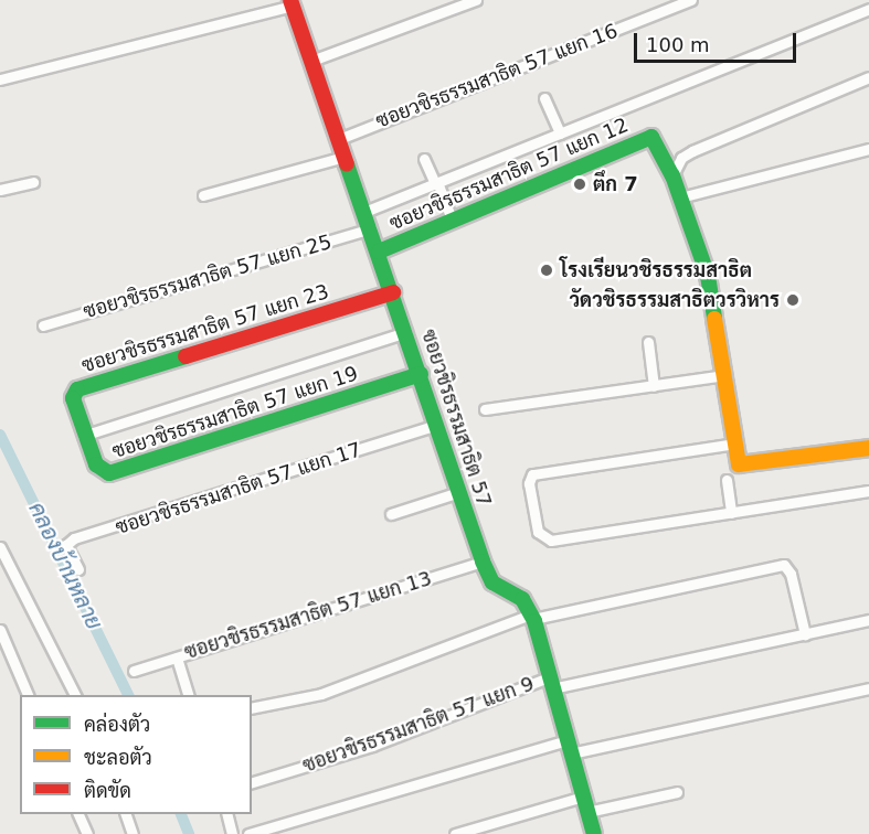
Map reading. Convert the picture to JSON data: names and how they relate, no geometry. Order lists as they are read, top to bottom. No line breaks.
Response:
{"streets":{"street":["ซอยวชิรธรรมสาธิต 57 แยก 16","ซอยวชิรธรรมสาธิต 57 แยก 12","ซอยวชิรธรรมสาธิต 57 แยก 25","ซอยวชิรธรรมสาธิต 57 แยก 23","ซอยวชิรธรรมสาธิต 57 แยก 19","ซอยวชิรธรรมสาธิต 57","ซอยวชิรธรรมสาธิต 57 แยก 17","ซอยวชิรธรรมสาธิต 57 แยก 13","ซอยวชิรธรรมสาธิต 57 แยก 9"]},"crossings":[["ซอยวชิรธรรมสาธิต 57 แยก 16","ซอยวชิรธรรมสาธิต 57"],["ซอยวชิรธรรมสาธิต 57 แยก 12","ซอยวชิรธรรมสาธิต 57"],["ซอยวชิรธรรมสาธิต 57 แยก 25","ซอยวชิรธรรมสาธิต 57"],["ซอยวชิรธรรมสาธิต 57 แยก 23","ซอยวชิรธรรมสาธิต 57 แยก 19"],["ซอยวชิรธรรมสาธิต 57 แยก 23","ซอยวชิรธรรมสาธิต 57"],["ซอยวชิรธรรมสาธิต 57 แยก 19","ซอยวชิรธรรมสาธิต 57"],["ซอยวชิรธรรมสาธิต 57","ซอยวชิรธรรมสาธิต 57 แยก 17"],["ซอยวชิรธรรมสาธิต 57","ซอยวชิรธรรมสาธิต 57 แยก 13"]],"water":["คลองบ้านหลาย"],"places":["ตึก 7","โรงเรียนวชิรธรรมสาธิต","วัดวชิรธรรมสาธิตวรวิหาร"],"legend":["คล่องตัว","ชะลอตัว","ติดขัด"],"scale_bar":"100 m"}
